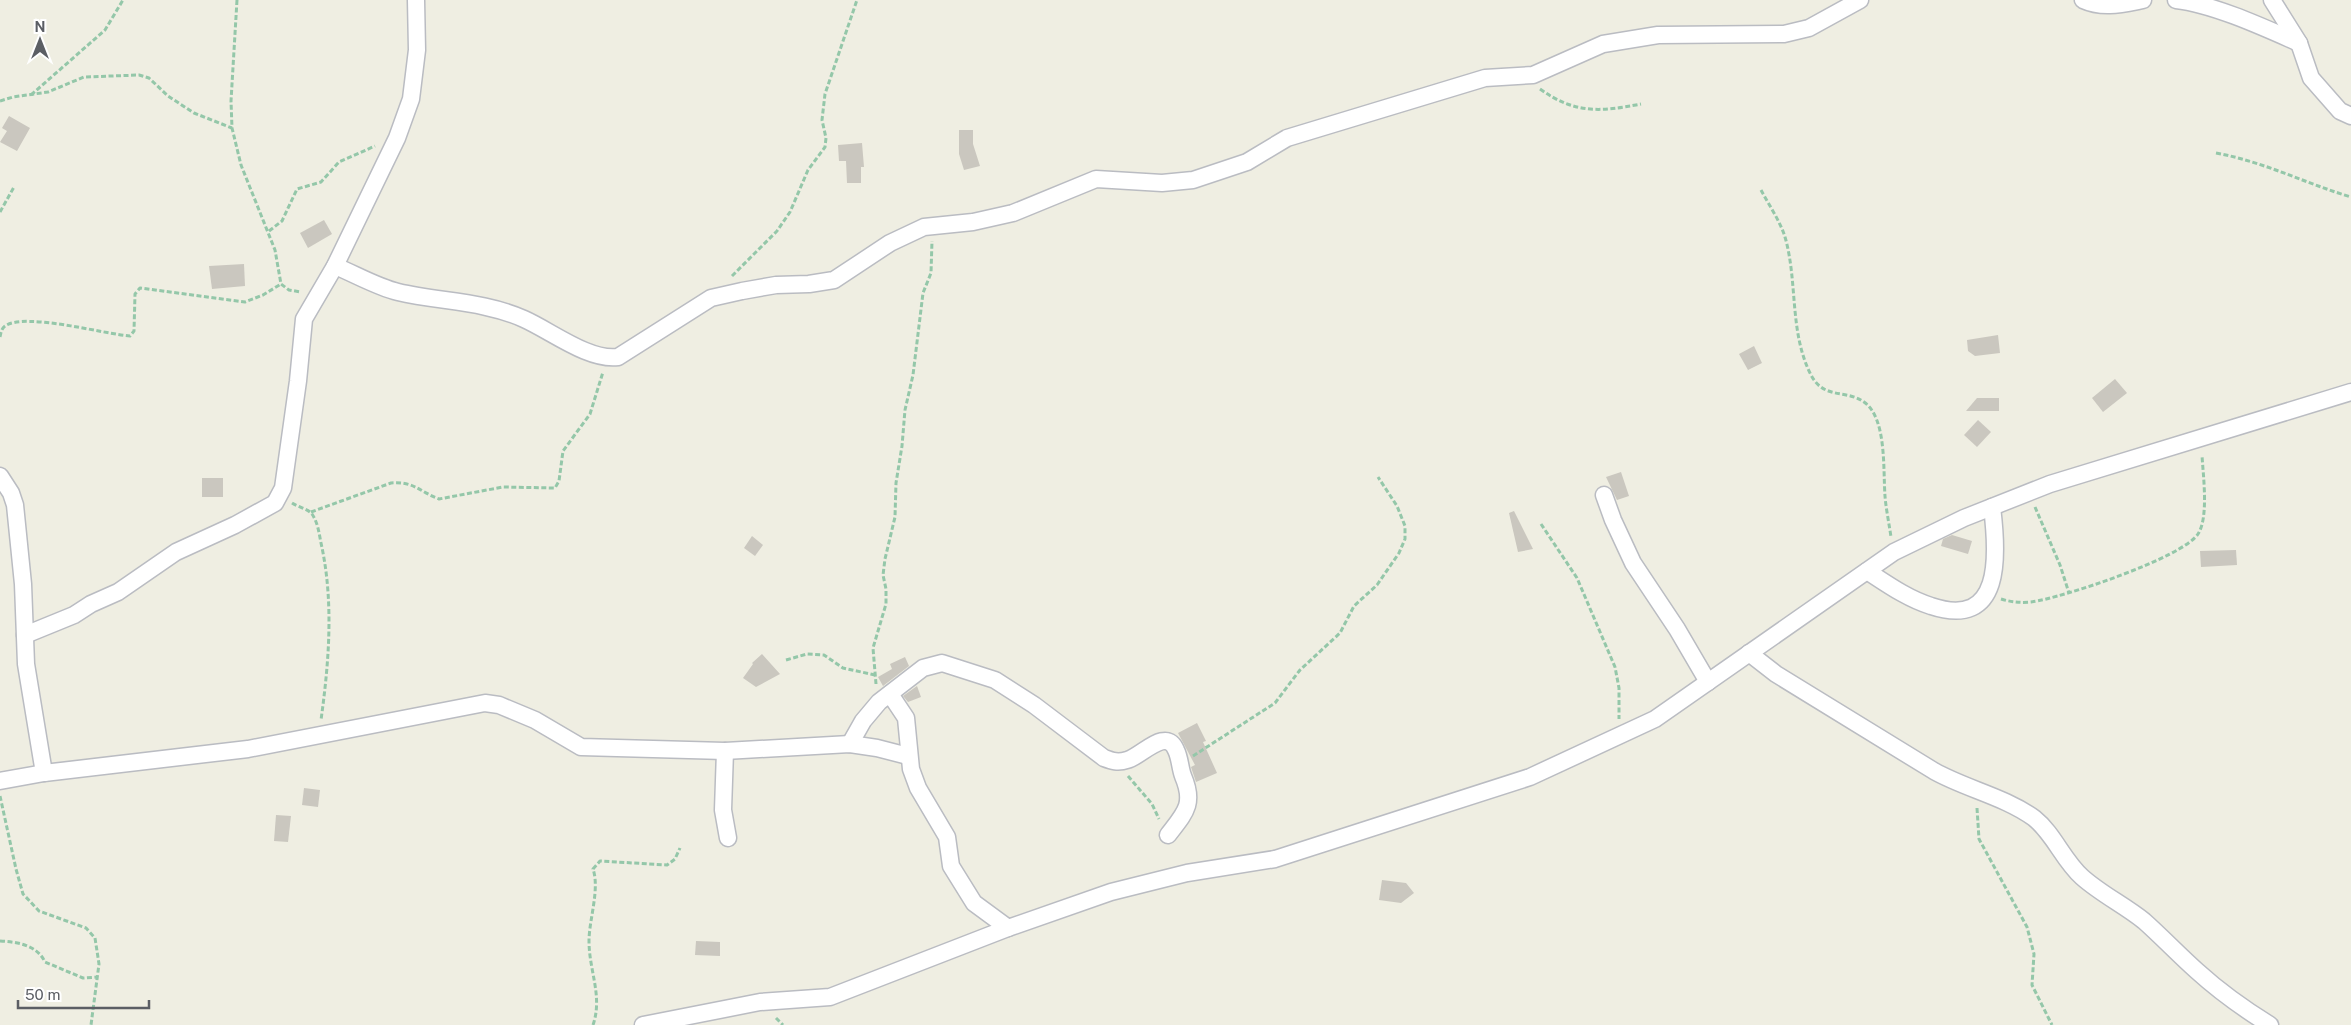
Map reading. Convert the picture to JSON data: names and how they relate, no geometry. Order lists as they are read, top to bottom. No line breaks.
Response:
{"scale_bar":"50 m","north":"top"}
